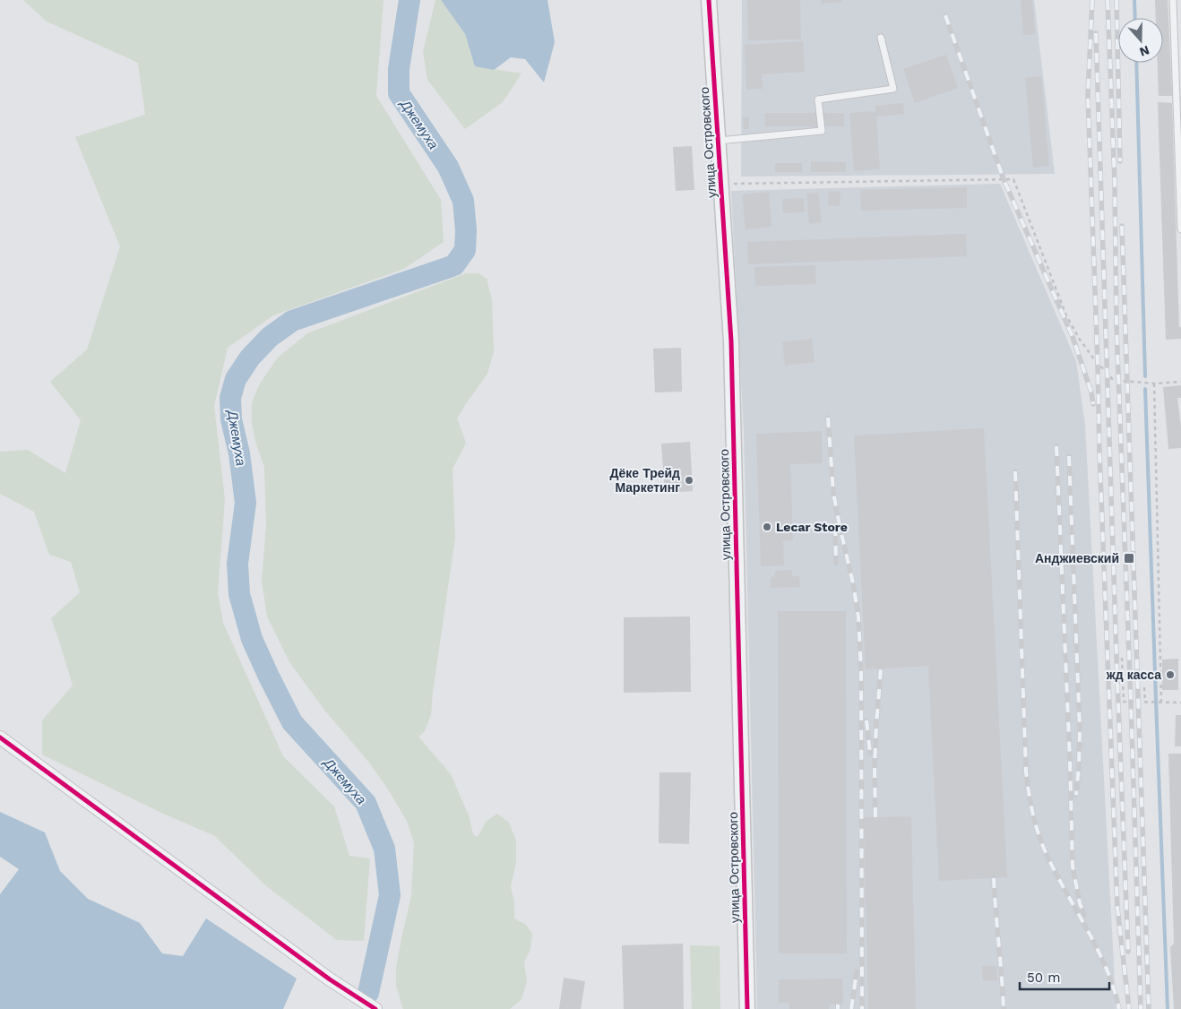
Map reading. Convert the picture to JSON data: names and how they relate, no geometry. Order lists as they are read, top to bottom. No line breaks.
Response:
{"streets":{"street":["улица Островского"]},"water":["Джемуха"],"places":{"other":["Дёке Трейд Маркетинг","Lecar Store","жд касса"],"transit":["Анджиевский"]},"scale_bar":"50 m","north":"bottom"}
